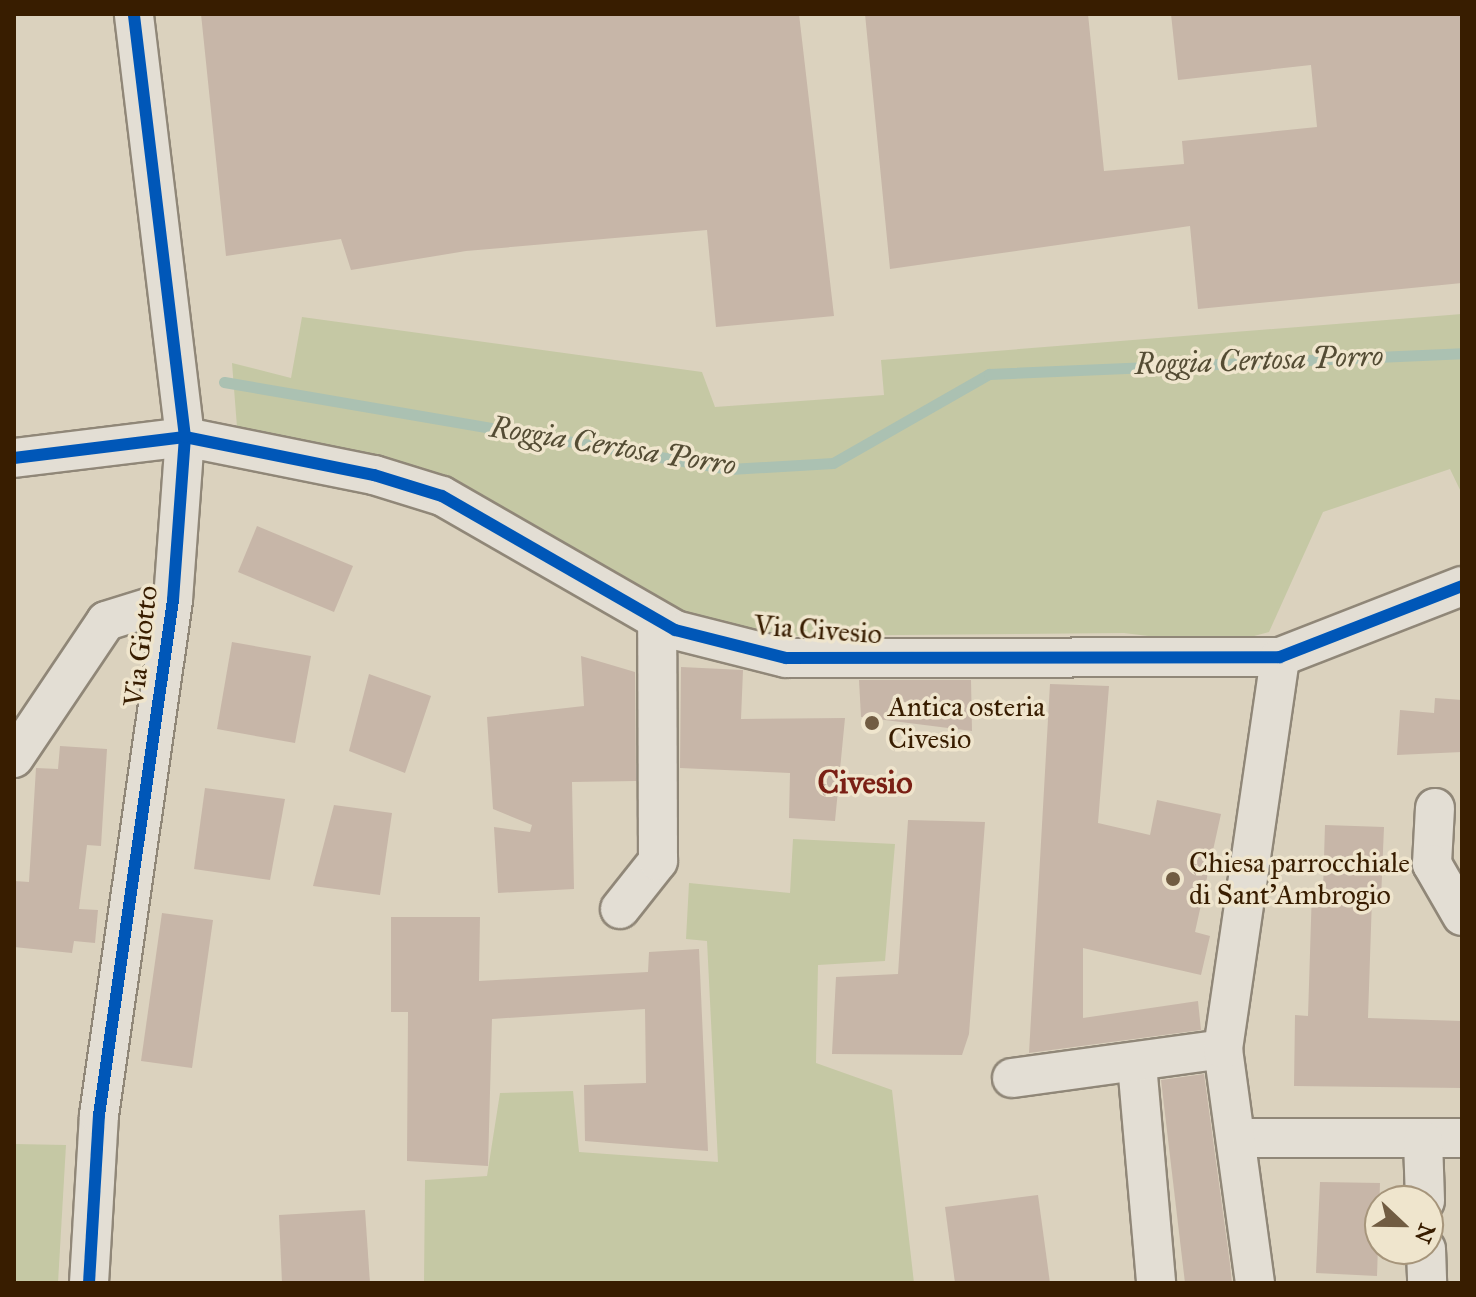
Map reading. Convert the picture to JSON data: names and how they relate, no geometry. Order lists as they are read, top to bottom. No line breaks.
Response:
{"streets":{"street":["Via Civesio","Via Giotto"]},"crossings":[["Via Civesio","Via Giotto"]],"districts":["Civesio"],"water":["Roggia Certosa Porro"],"places":["Antica osteria Civesio","Chiesa parrocchiale di Sant'Ambrogio"],"north":"right"}
